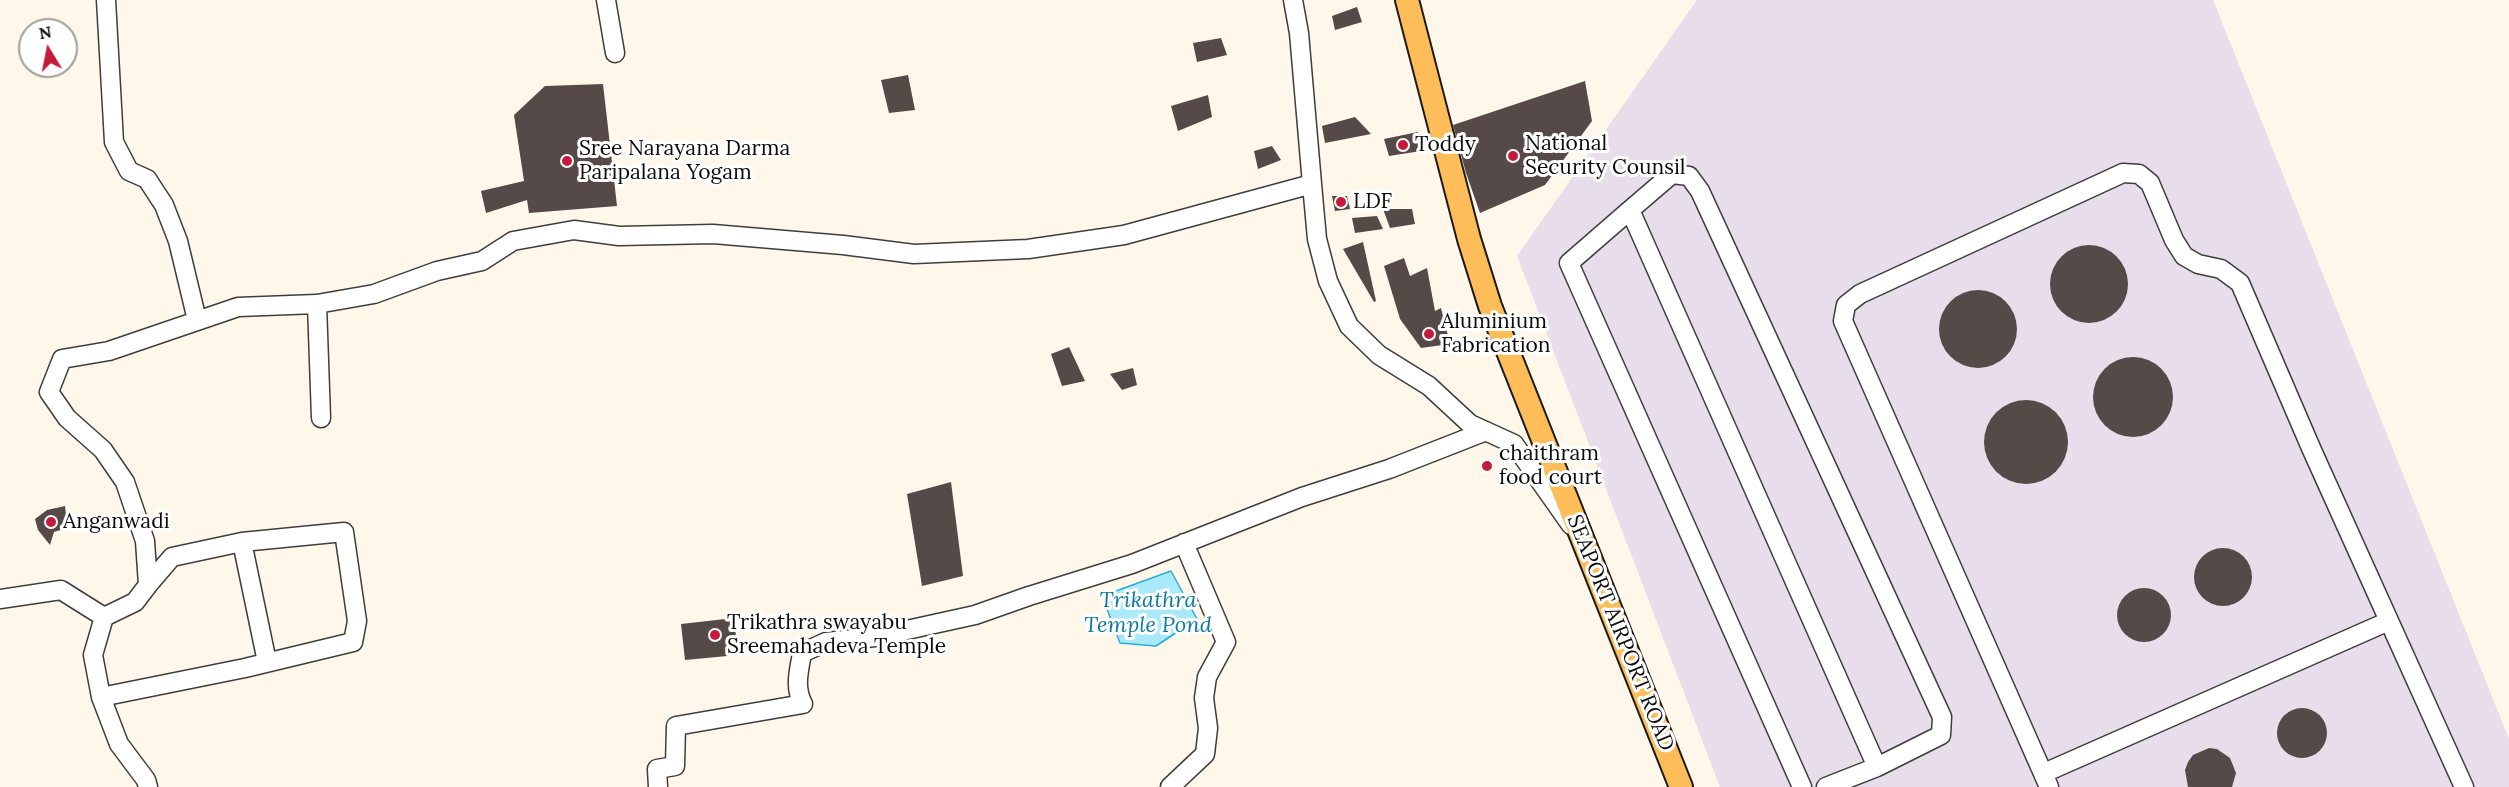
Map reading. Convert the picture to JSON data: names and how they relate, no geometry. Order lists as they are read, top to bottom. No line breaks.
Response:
{"streets":{"main road":["SEAPORT AIRPORT ROAD"]},"water":["Trikathra Temple Pond"],"places":["Toddy","National Security Counsil","Sree Narayana Darma Paripalana Yogam","LDF","Aluminium Fabrication","chaithram food court","Anganwadi","Trikathra swayabu Sreemahadeva Temple"],"north":"top"}
